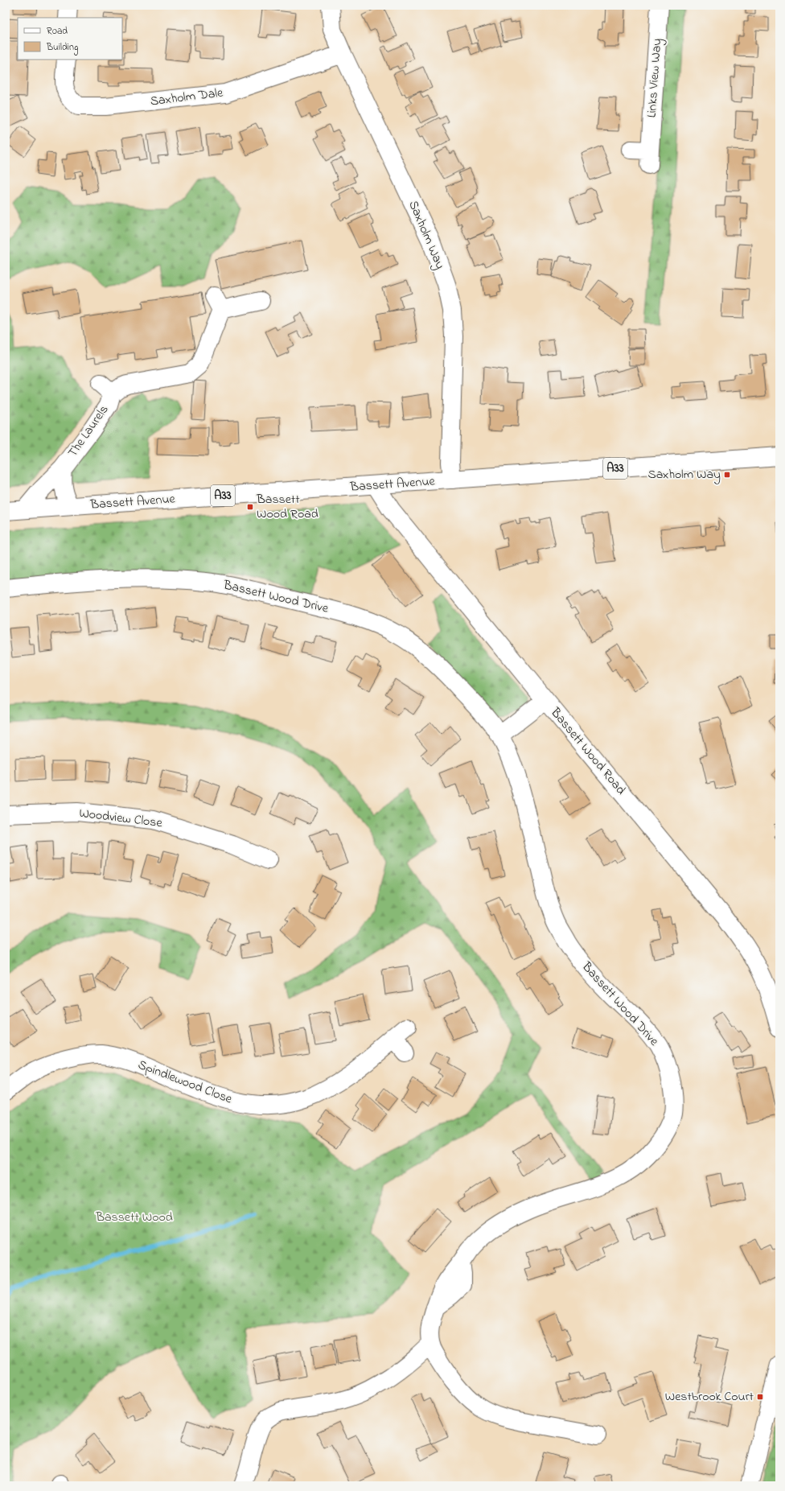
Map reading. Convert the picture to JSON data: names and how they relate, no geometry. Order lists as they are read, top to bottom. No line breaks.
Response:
{"streets":{"street":["Links View Way","Saxholm Dale","Saxholm Way","The Laurels","A33","Bassett Avenue","Bassett Wood Drive","Bassett Wood Road","Woodview Close","Spindlewood Close"]},"crossings":[["Saxholm Dale","Saxholm Way"],["Saxholm Way","Bassett Avenue"],["The Laurels","Bassett Avenue"],["Bassett Avenue","Bassett Wood Road"]],"parks":["Bassett Wood"],"places":{"transit":["Saxholm Way","Bassett Wood Road","Westbrook Court"]},"legend":["Road","Building"]}
